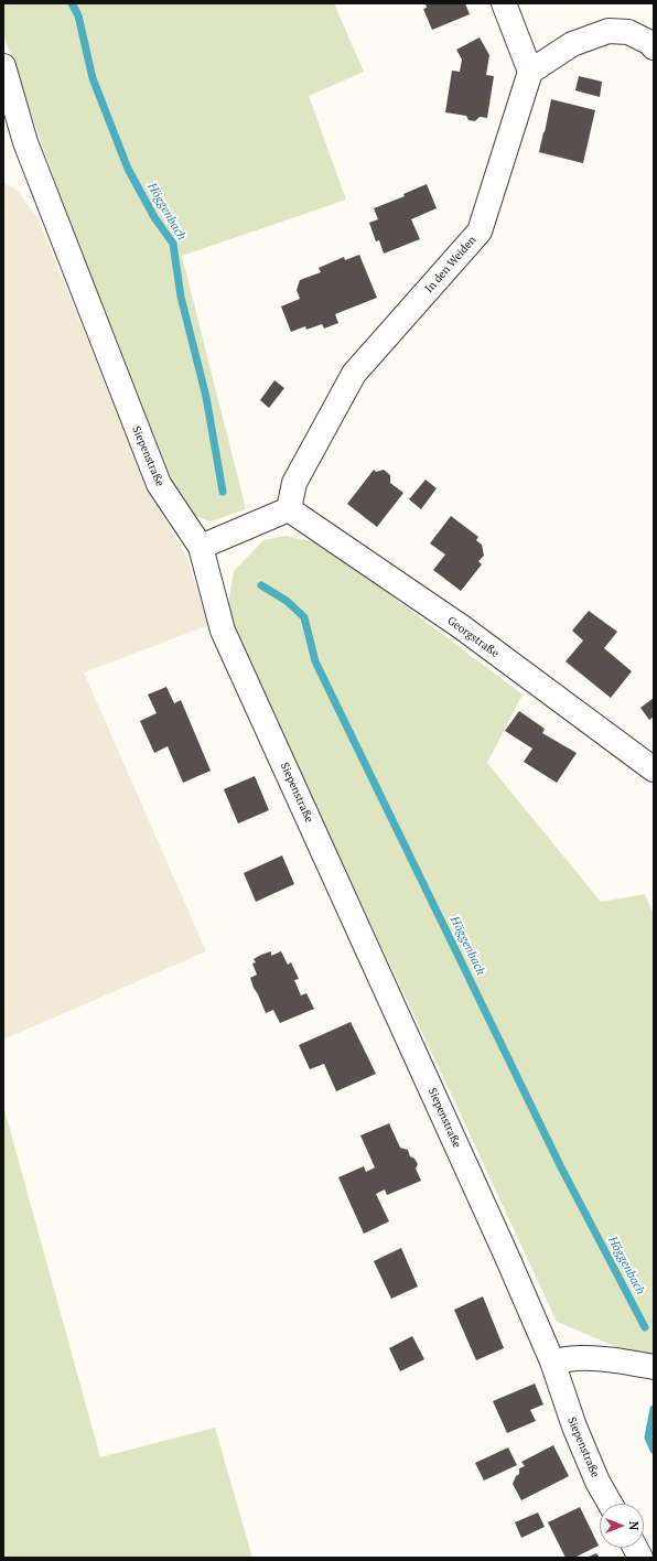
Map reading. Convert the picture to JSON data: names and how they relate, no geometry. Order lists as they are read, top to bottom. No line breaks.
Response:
{"streets":{"street":["In den Weiden","Siepenstraße","Georgstraße"]},"crossings":[["In den Weiden","Georgstraße"]],"water":["Höggenbach"],"north":"right"}
